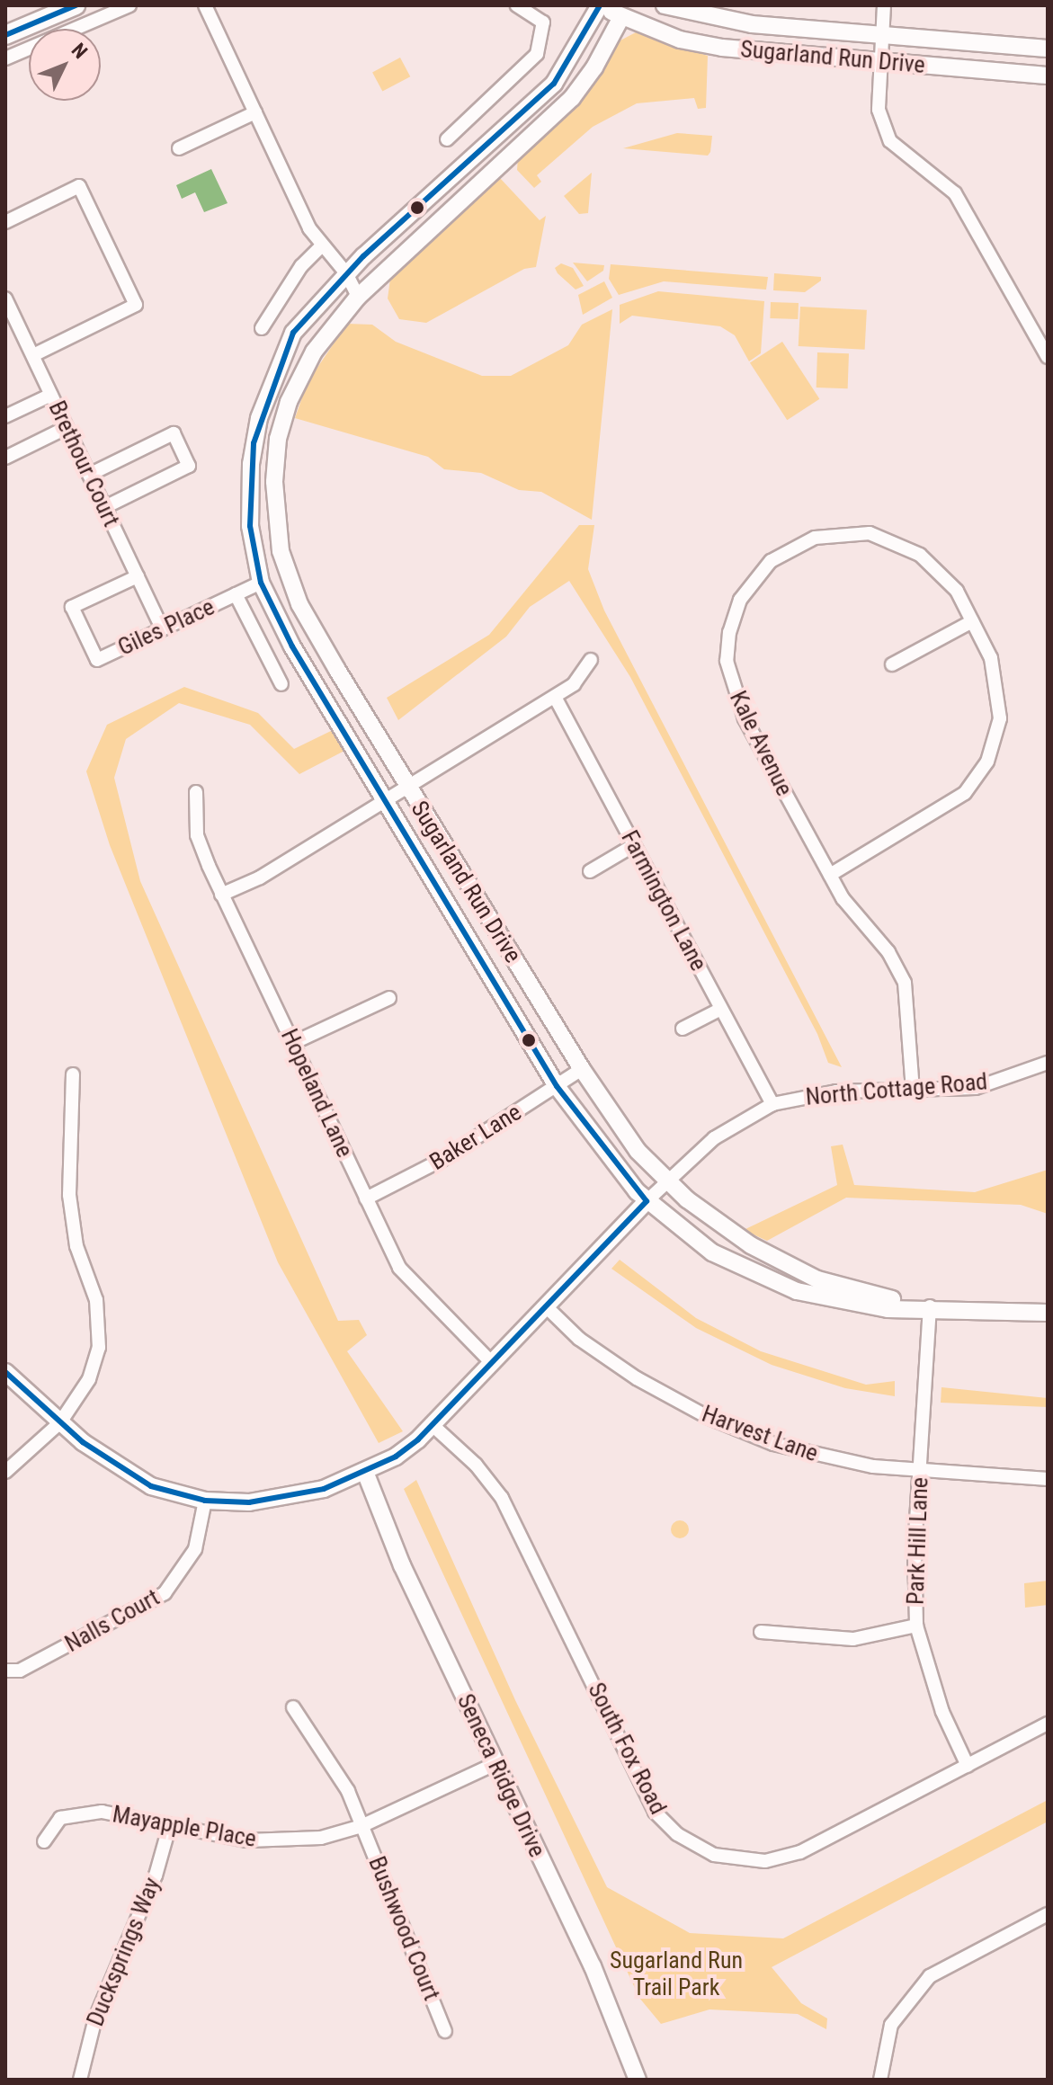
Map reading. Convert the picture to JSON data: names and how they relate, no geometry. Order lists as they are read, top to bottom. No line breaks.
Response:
{"streets":{"street":["Sugarland Run Drive","Brethour Court","Giles Place","Kale Avenue","Farmington Lane","North Cottage Road","Hopeland Lane","Baker Lane","Harvest Lane","Park Hill Lane","Nalls Court","South Fox Road","Seneca Ridge Drive","Mayapple Place","Bushwood Court","Ducksprings Way"]},"crossings":[["Sugarland Run Drive","Giles Place"],["Sugarland Run Drive","North Cottage Road"],["Sugarland Run Drive","Baker Lane"],["Sugarland Run Drive","Park Hill Lane"],["Brethour Court","Giles Place"],["Kale Avenue","North Cottage Road"],["Farmington Lane","North Cottage Road"],["Hopeland Lane","Baker Lane"],["Harvest Lane","Park Hill Lane"],["Park Hill Lane","South Fox Road"],["Seneca Ridge Drive","Mayapple Place"],["Mayapple Place","Bushwood Court"],["Mayapple Place","Ducksprings Way"]],"parks":["Sugarland Run Trail Park"],"north":"top right"}
